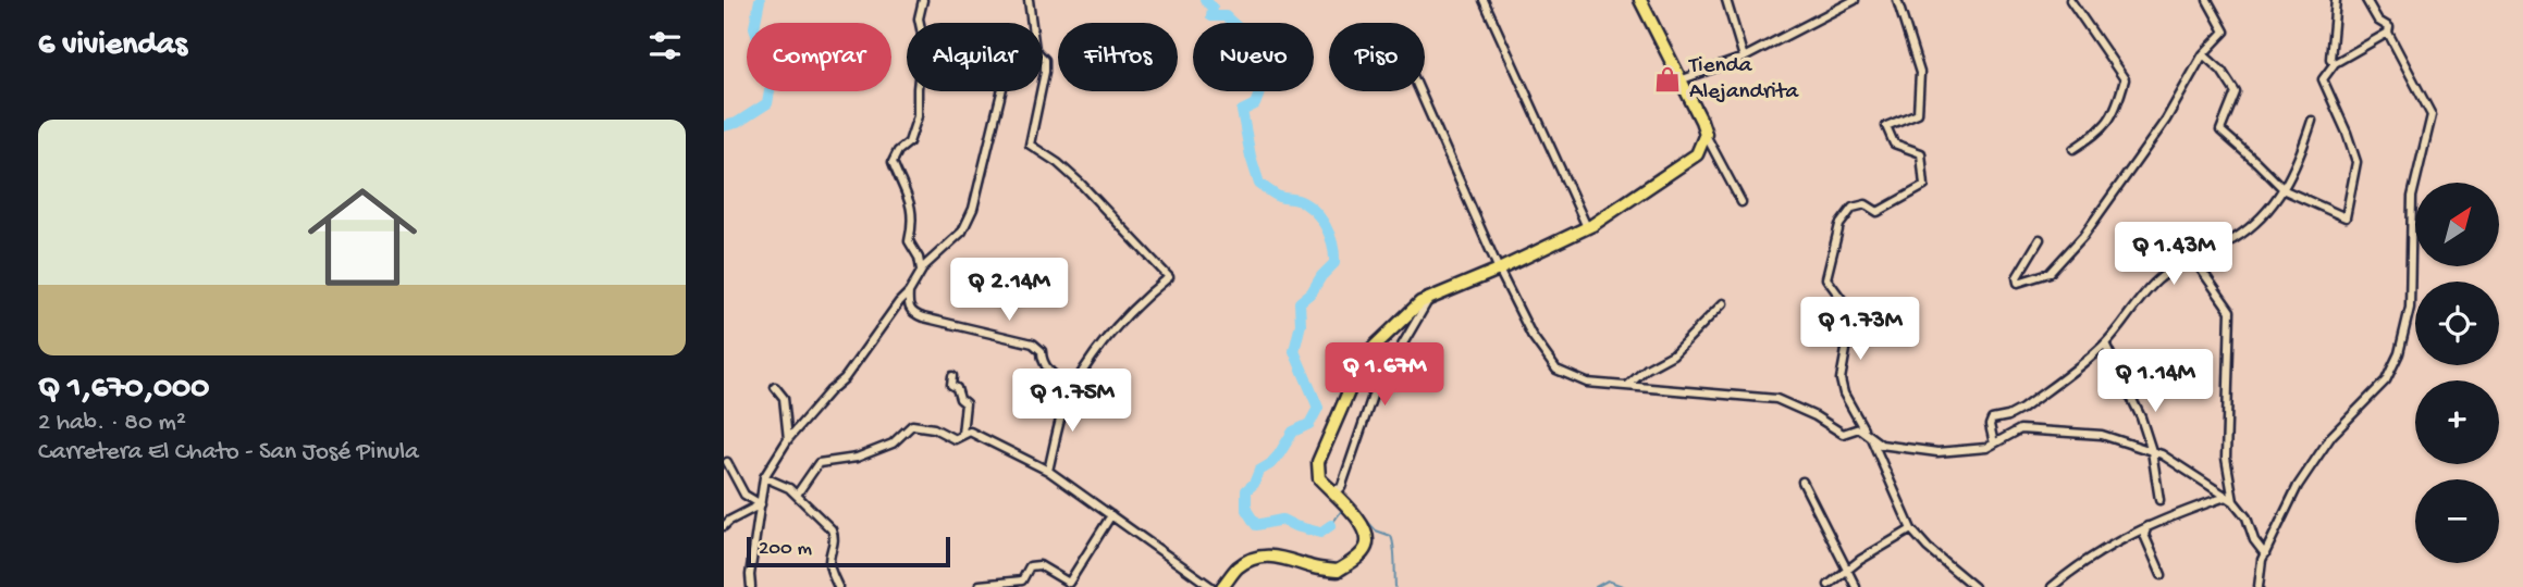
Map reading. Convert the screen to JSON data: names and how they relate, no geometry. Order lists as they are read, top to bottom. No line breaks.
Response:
{"places":{"shop":["Tienda Alejandrita"]},"scale_bar":"200 m","north":"top right","page":{"heading":"6 viviendas","chip":["Comprar","Alquilar","Filtros","Nuevo","Piso"],"list":[{"name":"Q 1,670,000","note":"2 hab. · 80 m² · Carretera El Chato - San José Pinula"}],"map_buttons":["+","−"],"price":["Q 1.43M","Q 2.14M","Q 1.73M","Q 1.67M","Q 1.14M","Q 1.75M"],"scale":"200 m"}}
